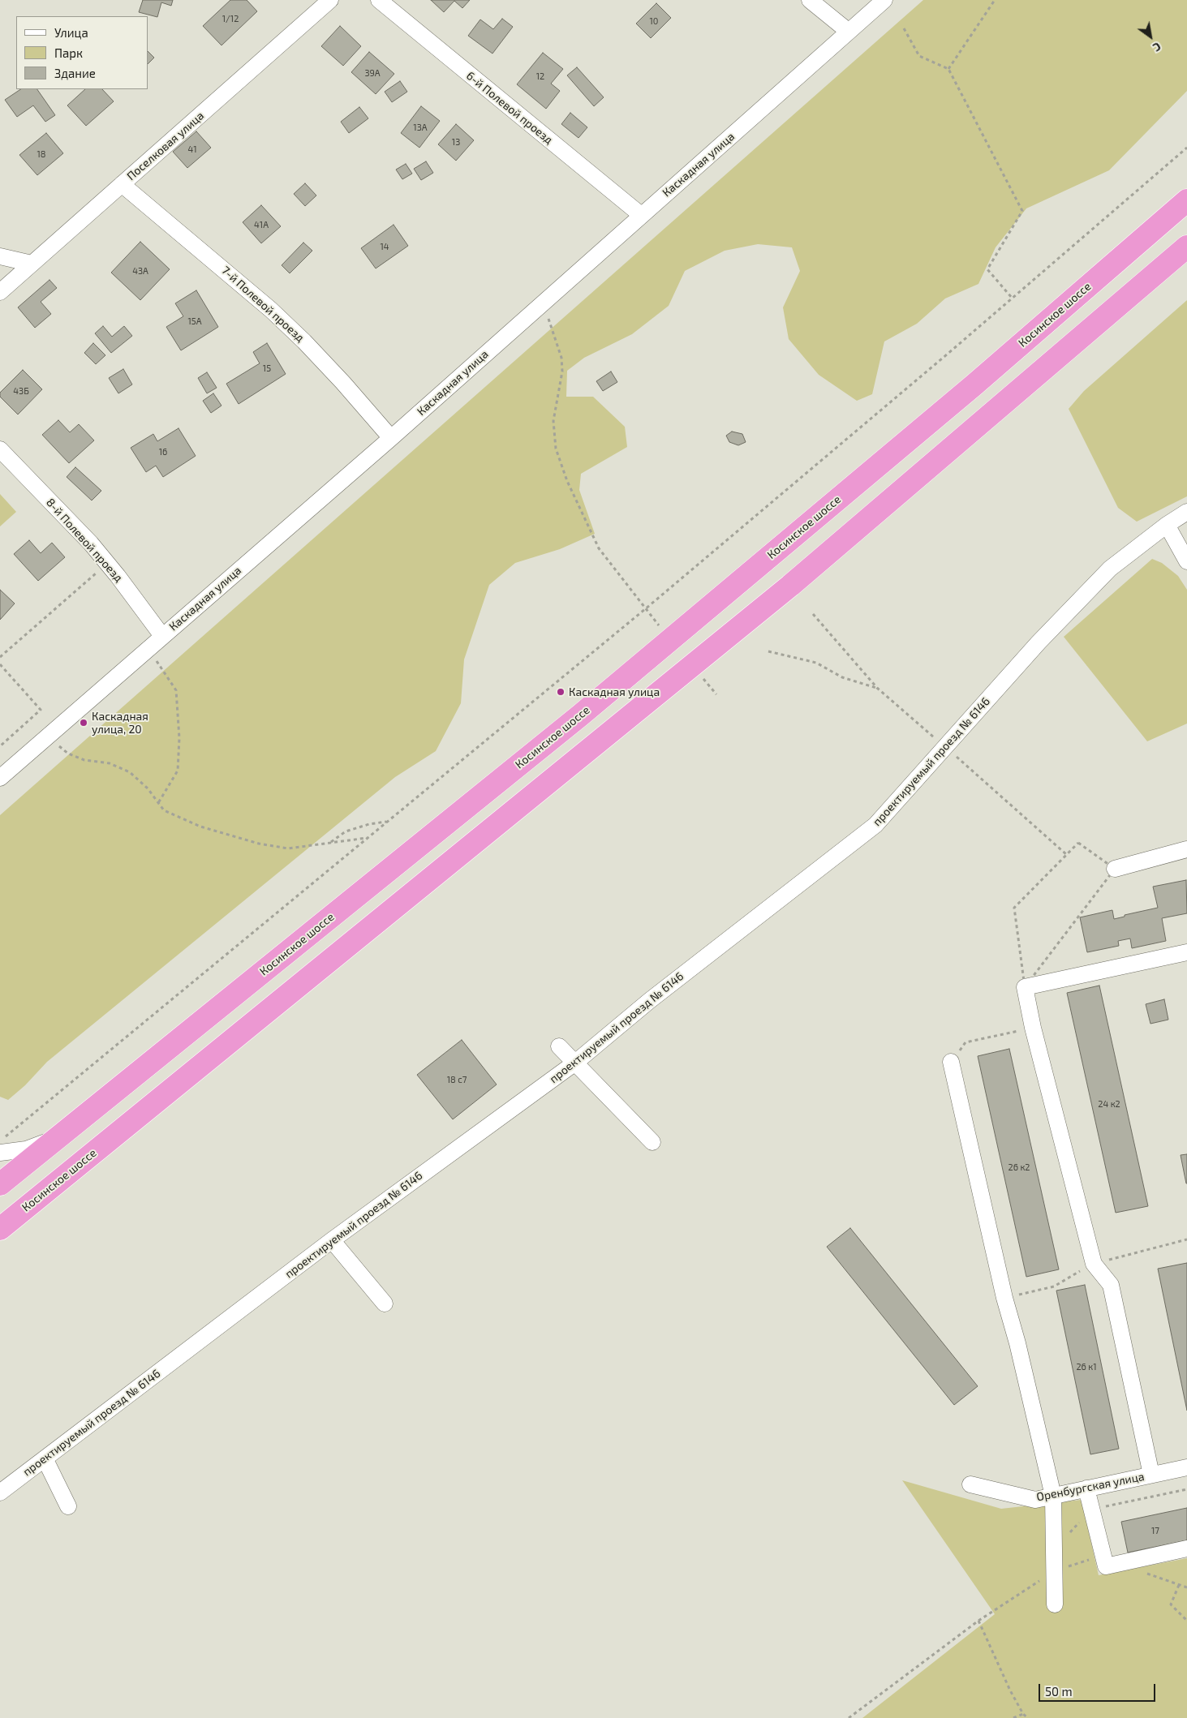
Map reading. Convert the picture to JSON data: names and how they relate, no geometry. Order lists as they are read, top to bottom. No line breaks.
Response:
{"streets":{"highway":["Косинское шоссе"],"street":["6-й Полевой проезд","Поселковая улица","Каскадная улица","7-й Полевой проезд","8-й Полевой проезд","проектируемый проезд № 6146","Оренбургская улица"]},"crossings":[["6-й Полевой проезд","Каскадная улица"],["Поселковая улица","7-й Полевой проезд"],["Каскадная улица","7-й Полевой проезд"],["Каскадная улица","8-й Полевой проезд"]],"places":["Каскадная улица","Каскадная улица, 20"],"house_numbers":["1/12","10","39А","12","13А","13","41","18","41А","14","43А","15А","15","43Б","16","18 с7","24 к2","26 к2","26 к1","17"],"legend":["Улица","Парк","Здание"],"scale_bar":"50 m","north":"bottom right"}
